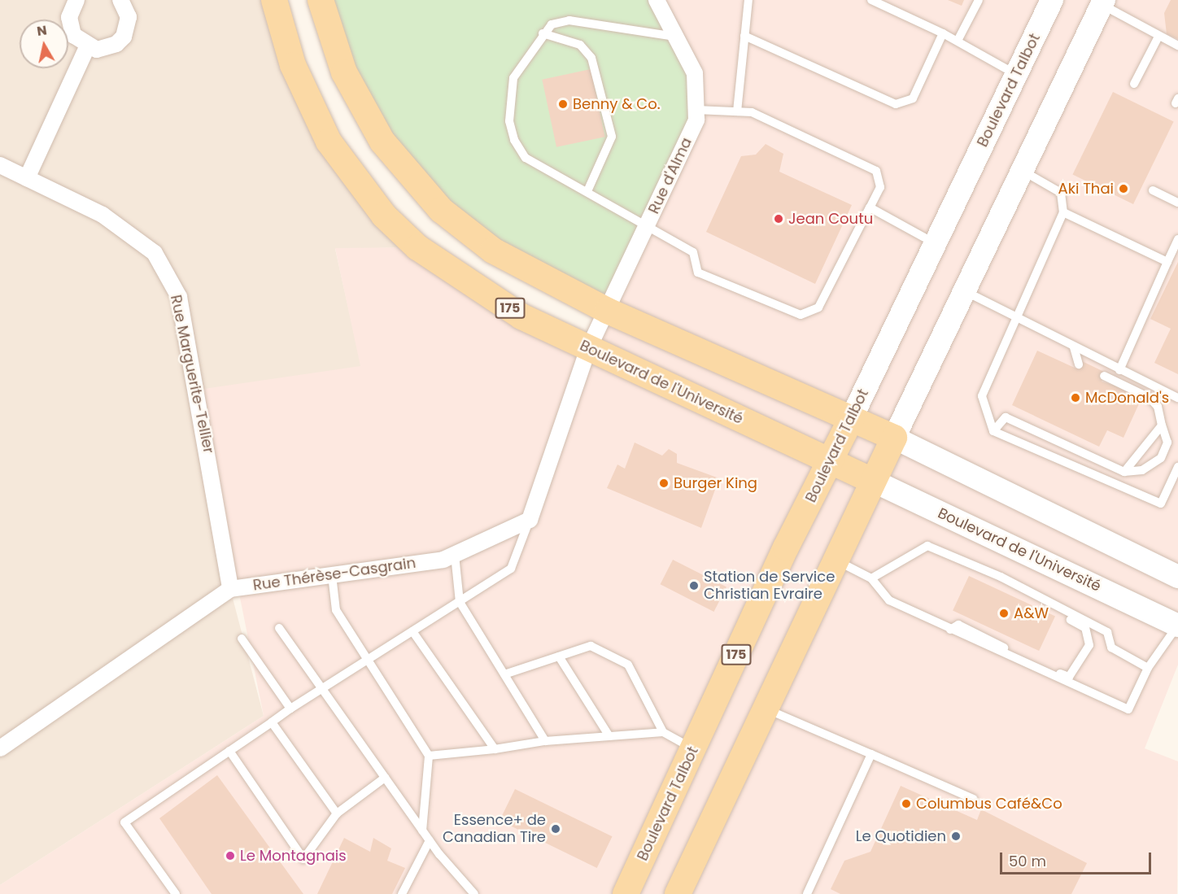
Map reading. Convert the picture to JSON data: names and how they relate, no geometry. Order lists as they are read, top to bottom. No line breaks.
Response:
{"streets":{"main road":["Boulevard Talbot","175","Boulevard de l'Université"],"street":["Rue d'Alma","Rue Marguerite-Tellier","Rue Thérèse-Casgrain"]},"crossings":[["Boulevard Talbot","Boulevard de l'Université"],["Rue d'Alma","Boulevard de l'Université"],["Rue Marguerite-Tellier","Rue Thérèse-Casgrain"]],"places":["Benny & Co.","Aki Thai","Jean Coutu","McDonald's","Burger King","Station de Service Christian Evraire","A&W","Columbus Café&Co","Essence+ de Canadian Tire","Le Quotidien","Le Montagnais"],"scale_bar":"50 m","north":"top"}
